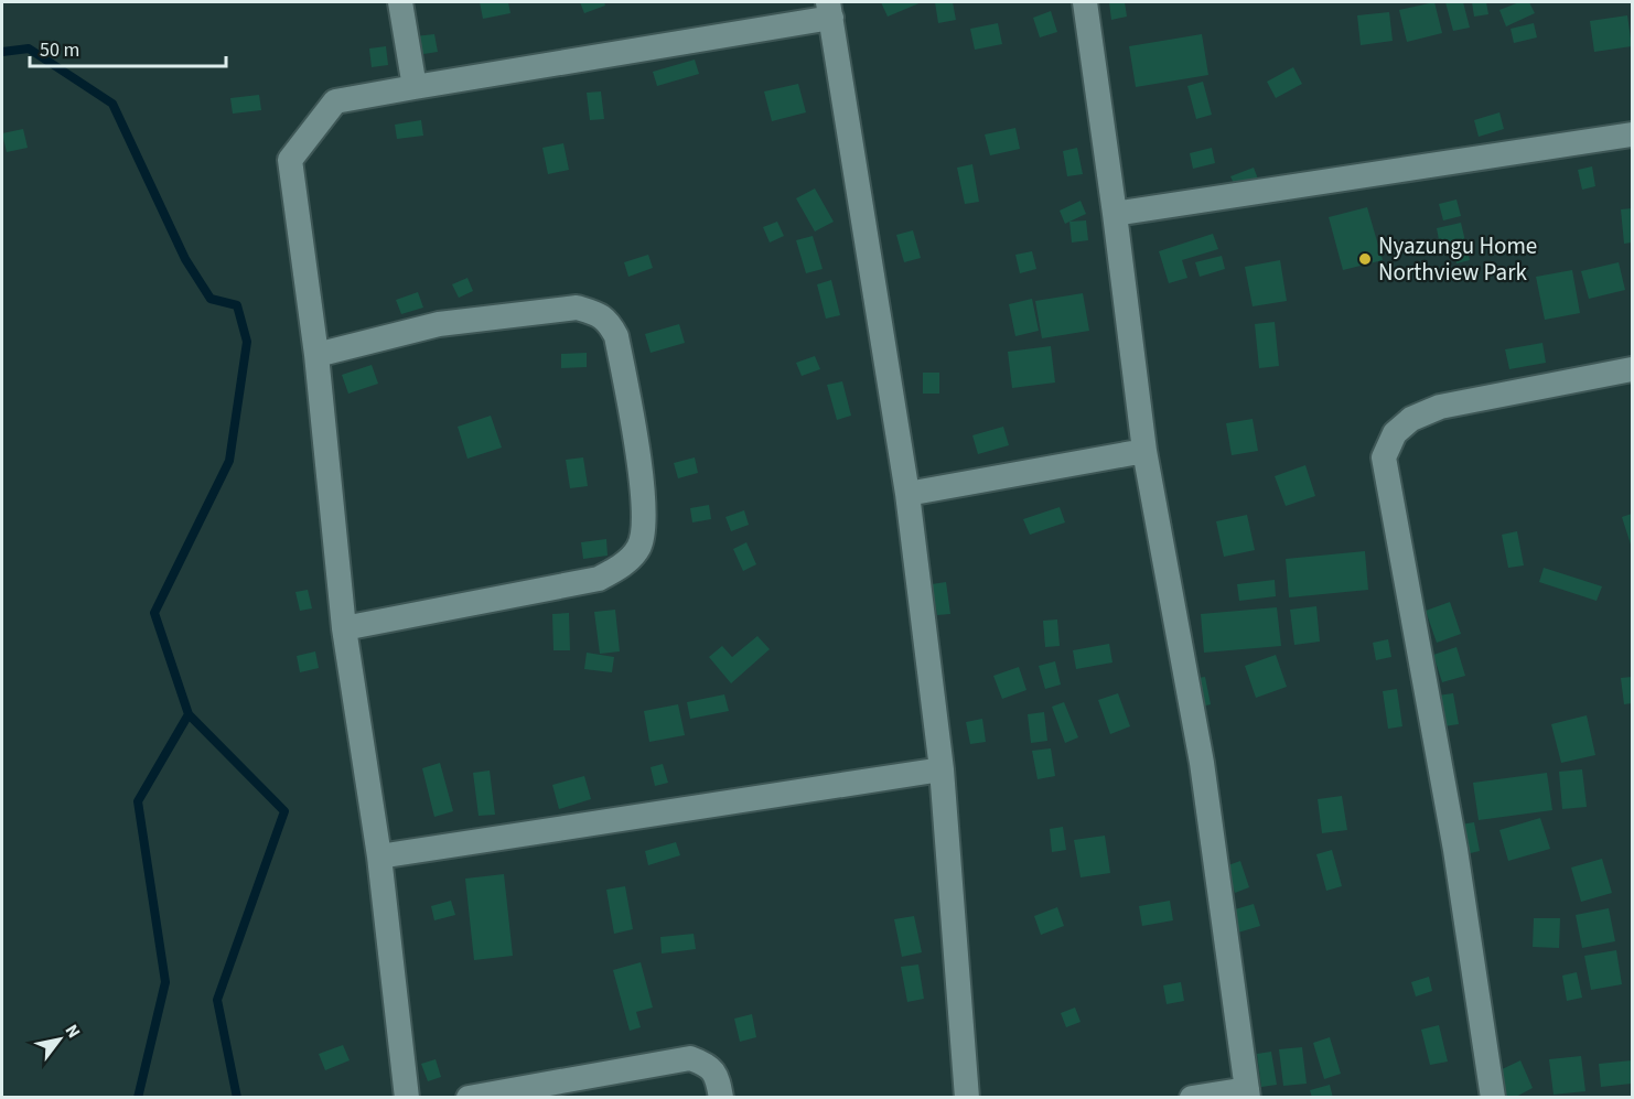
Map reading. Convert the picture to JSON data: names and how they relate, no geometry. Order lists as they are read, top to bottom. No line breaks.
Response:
{"places":["Nyazungu Home Northview Park"],"scale_bar":"50 m","north":"top right"}
